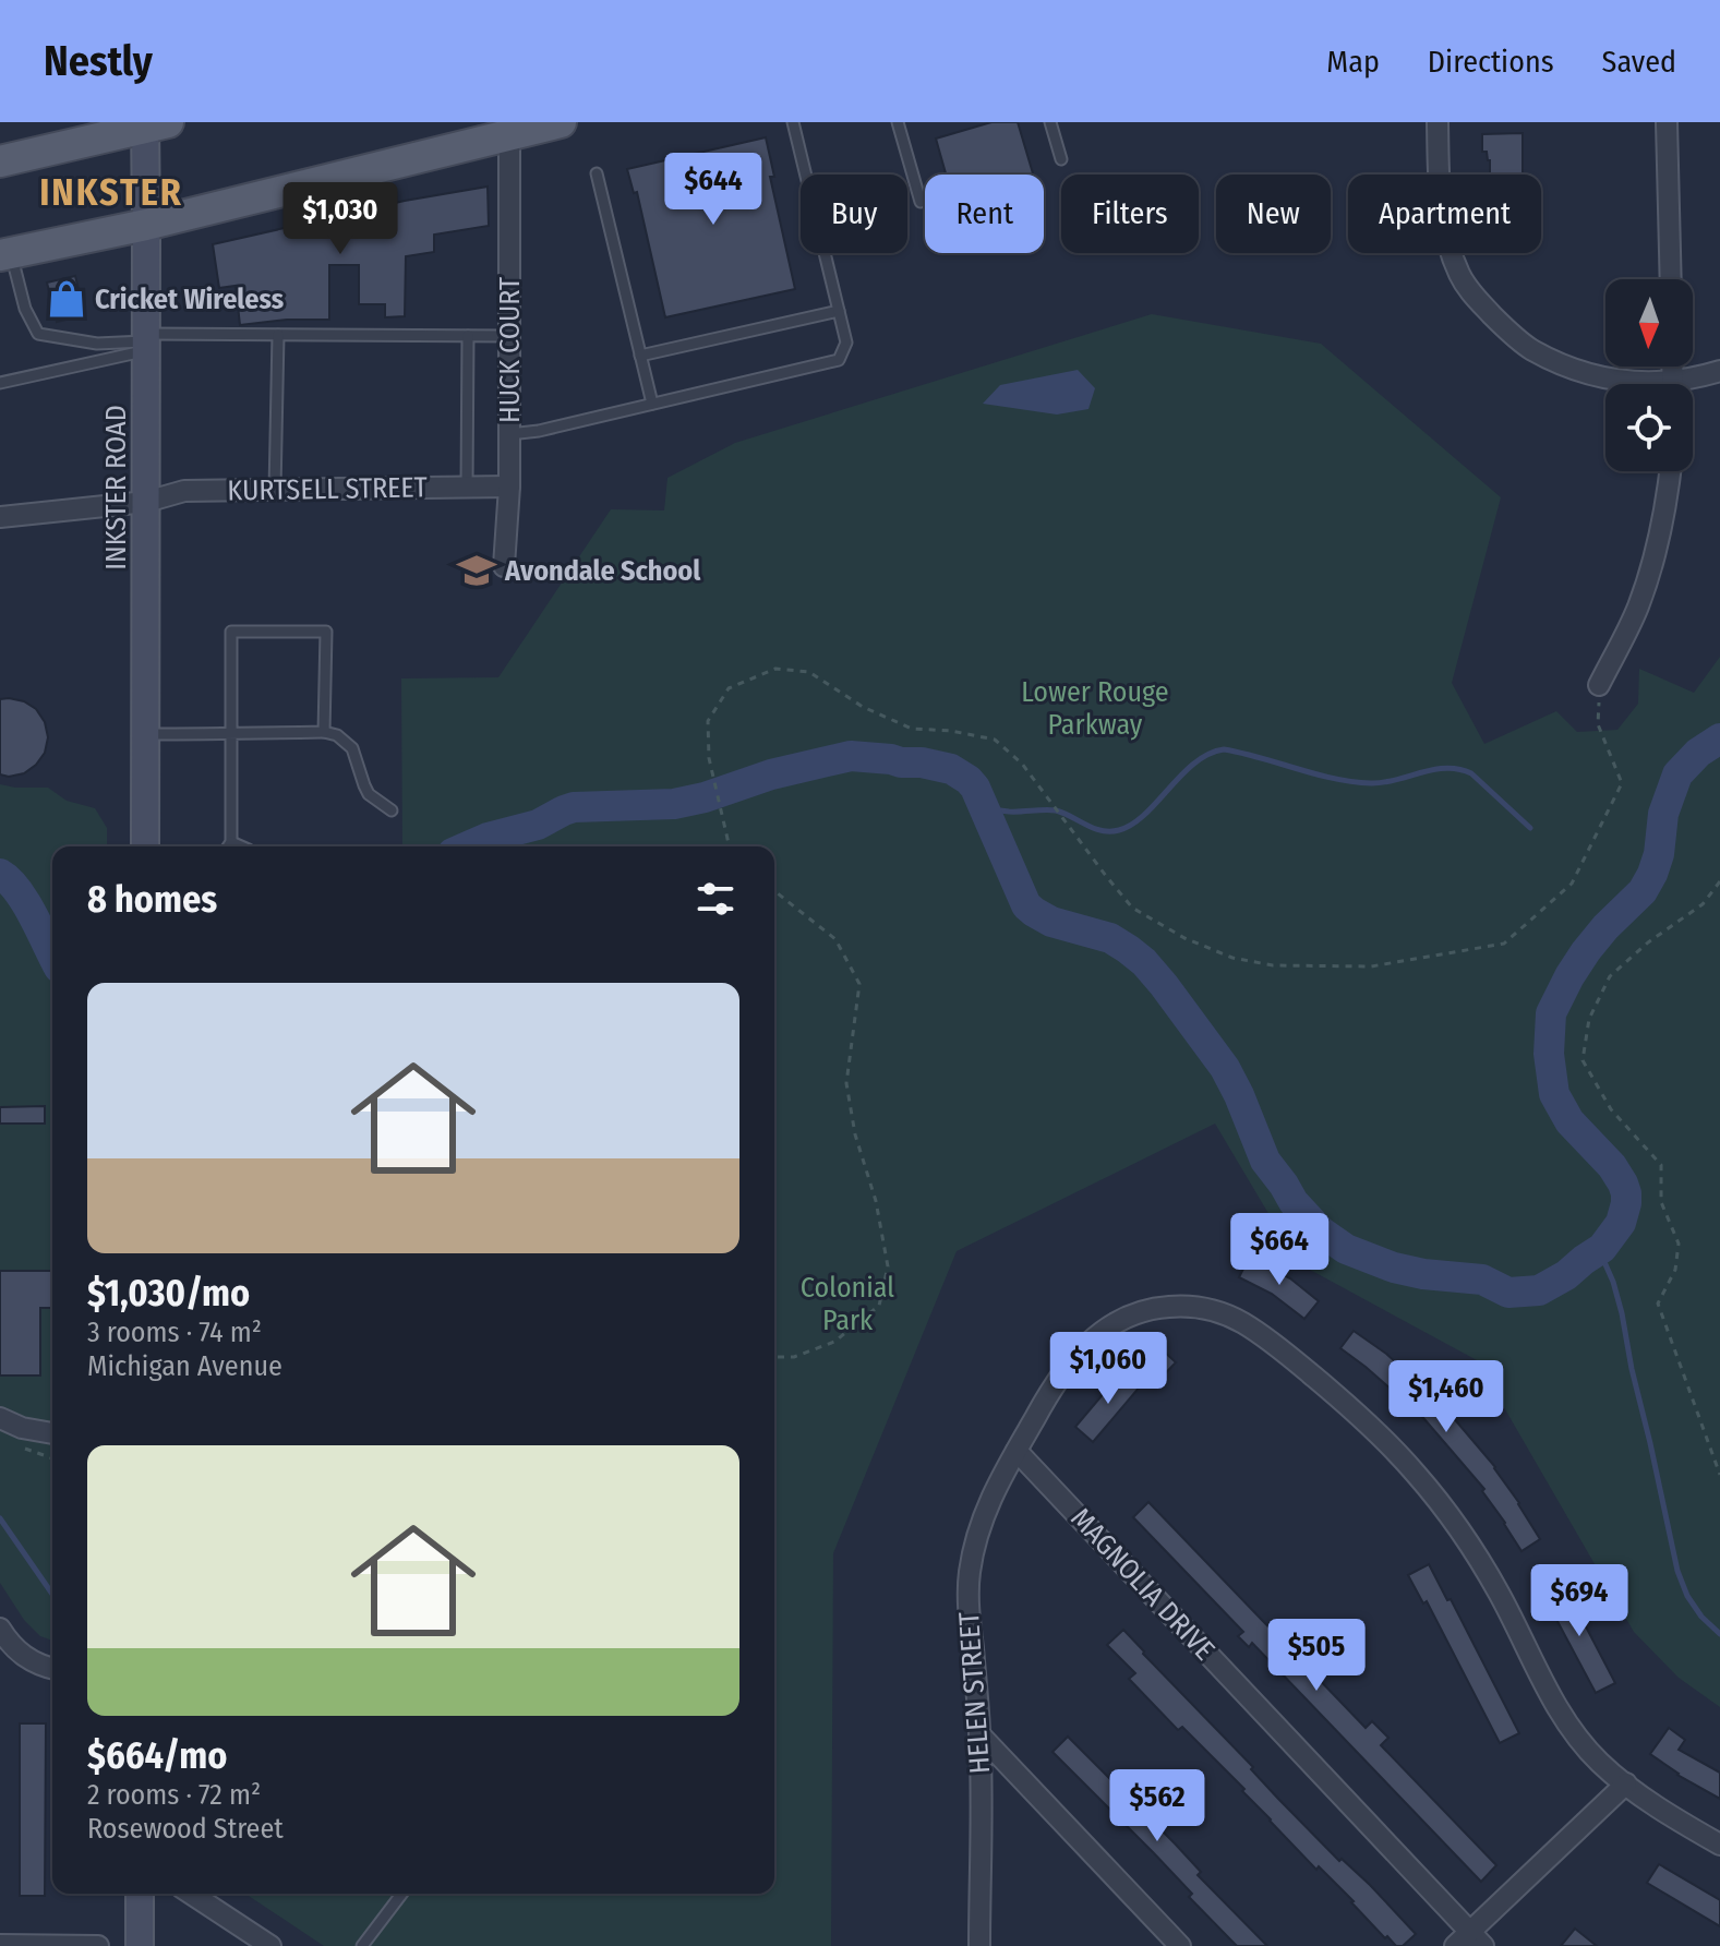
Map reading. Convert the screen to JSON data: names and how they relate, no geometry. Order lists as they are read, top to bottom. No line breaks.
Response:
{"streets":{"main road":["INKSTER ROAD"],"street":["HUCK COURT","KURTSELL STREET","MAGNOLIA DRIVE","HELEN STREET"]},"crossings":[["HUCK COURT","KURTSELL STREET"],["INKSTER ROAD","KURTSELL STREET"],["MAGNOLIA DRIVE","HELEN STREET"]],"districts":["INKSTER"],"parks":["Lower Rouge Parkway","Colonial Park"],"places":{"shop":["Cricket Wireless"],"school or university":["Avondale School"]},"north":"bottom","page":{"header":"Nestly","nav":["Map","Directions","Saved"],"price":["$644","$1,030","$664","$1,060","$1,460","$694","$505","$562"],"chip":["Buy","Rent","Filters","New","Apartment"],"heading":"8 homes","list":[{"name":"$1,030/mo","note":"3 rooms · 74 m² · Michigan Avenue"},{"name":"$664/mo","note":"2 rooms · 72 m² · Rosewood Street"}]}}
